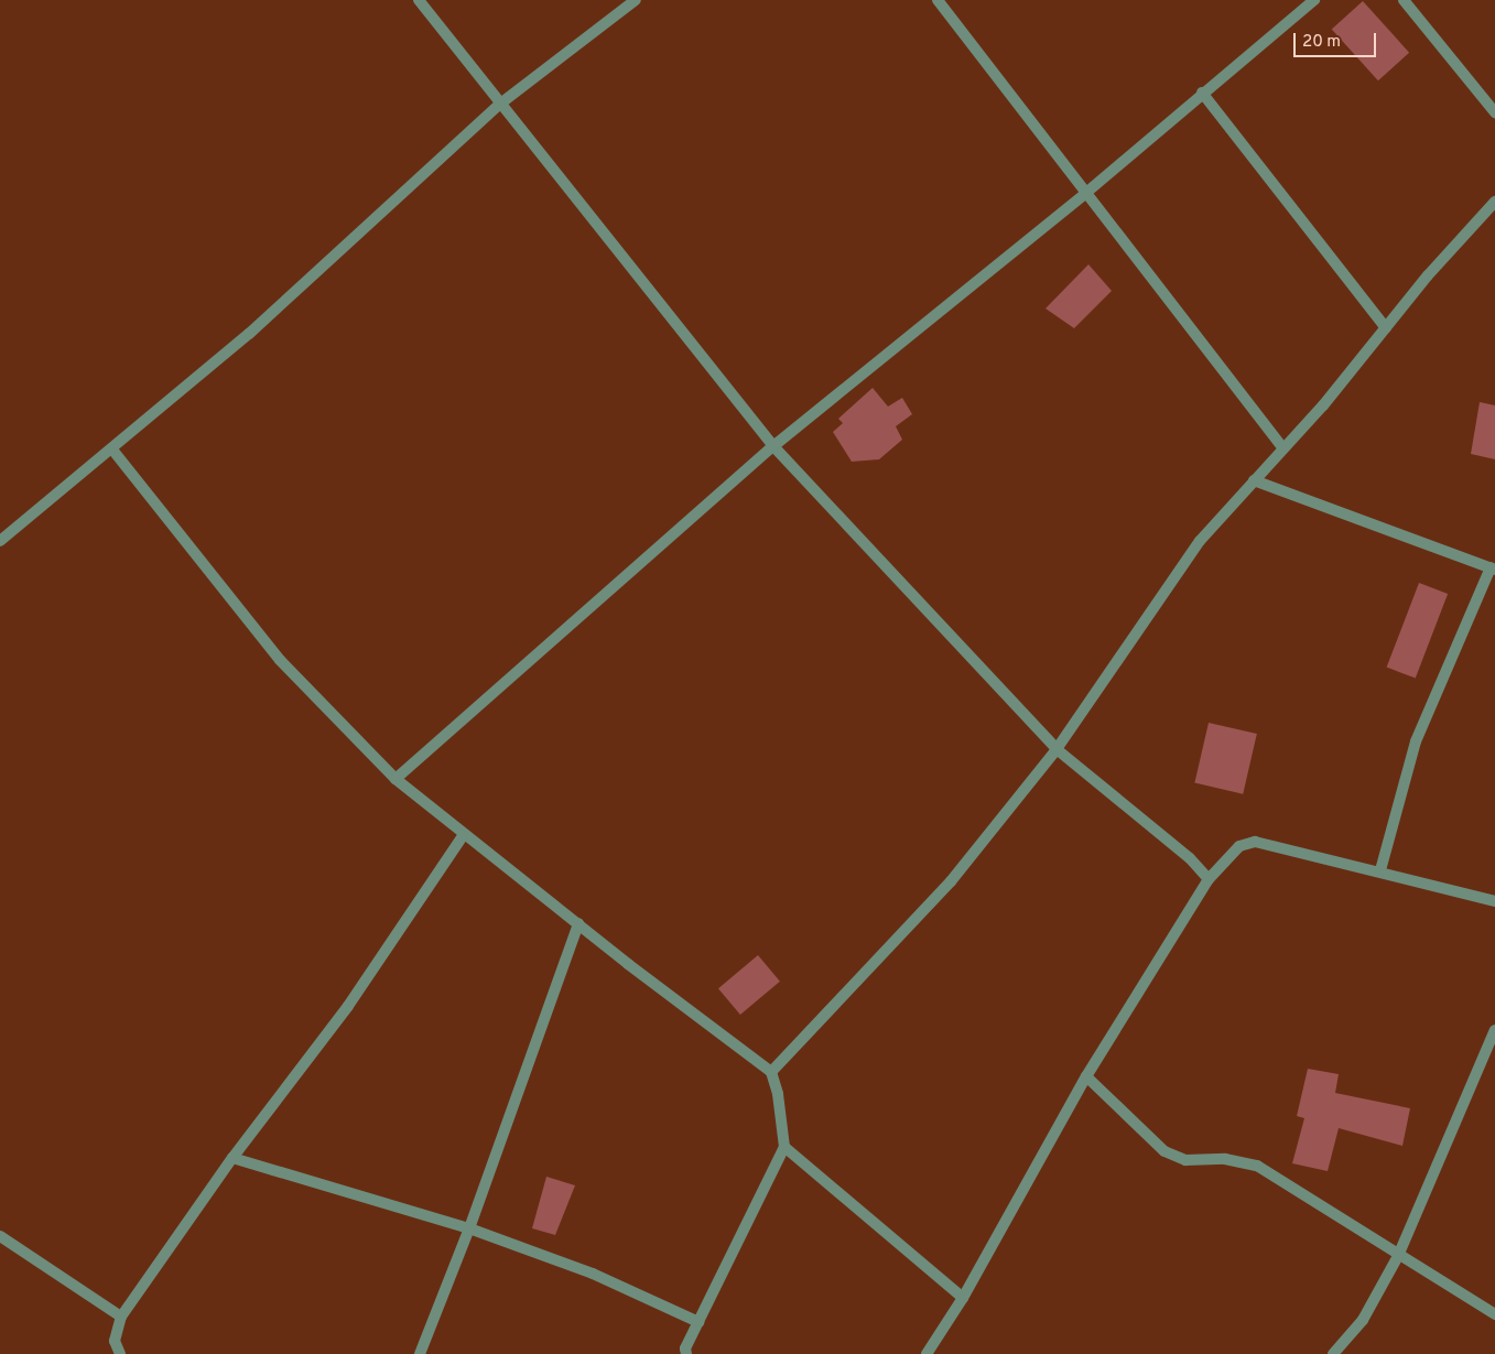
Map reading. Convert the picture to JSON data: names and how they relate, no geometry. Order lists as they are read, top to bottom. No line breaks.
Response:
{"scale_bar":"20 m"}
